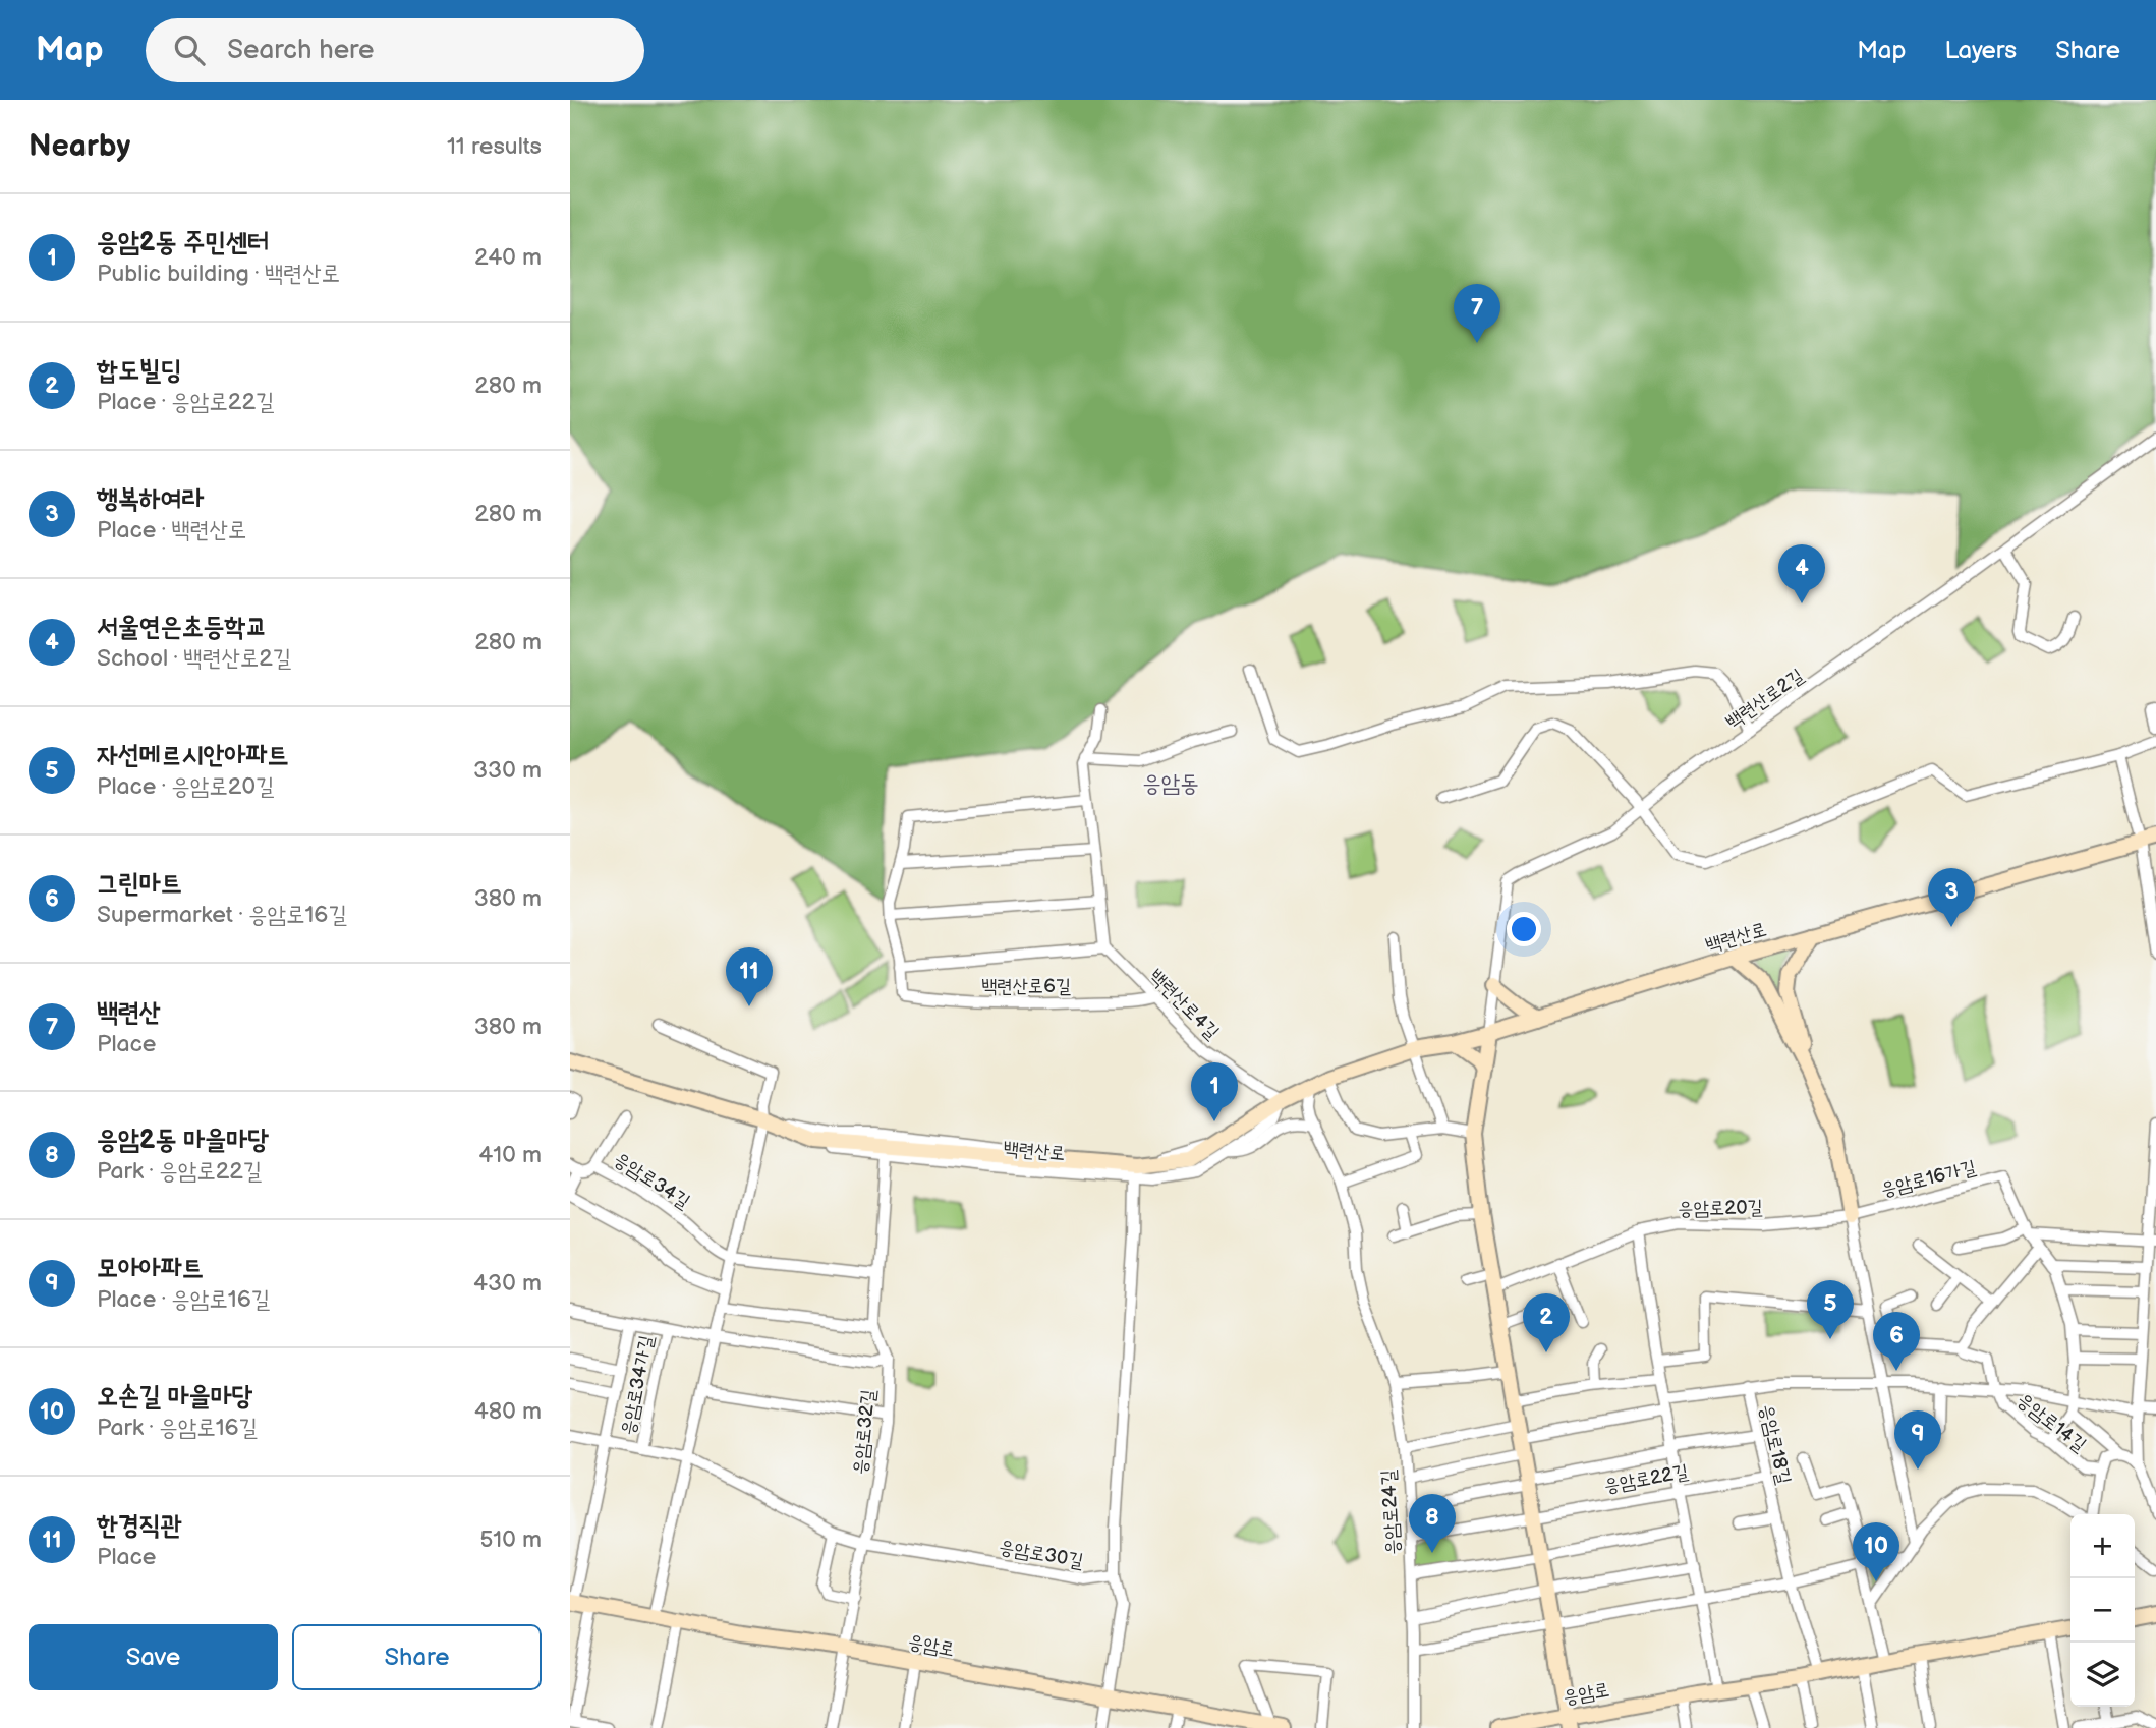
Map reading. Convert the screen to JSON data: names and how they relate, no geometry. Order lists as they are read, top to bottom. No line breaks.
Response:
{"streets":{"main road":["백련산로","응암로"],"street":["백련산로2길","백련산로6길","백련산로4길","응암로16가길","응암로34길","응암로20길","응암로34가길","응암로14길","응암로32길","응암로18길","응암로22길","응암로24길","응암로30길"]},"crossings":[["백련산로2길","백련산로"],["백련산로","백련산로4길"],["백련산로","응암로32길"],["백련산로","응암로24길"],["백련산로6길","백련산로4길"],["응암로16가길","응암로20길"],["응암로16가길","응암로14길"],["응암로34길","응암로32길"],["응암로34가길","응암로"],["응암로14길","응암로18길"],["응암로32길","응암로30길"],["응암로32길","응암로"],["응암로18길","응암로22길"],["응암로18길","응암로"],["응암로22길","응암로24길"]],"districts":["응암동"],"page":{"header":"Map","search":"Search here","nav":["Map","Layers","Share"],"heading":["Nearby","11 results"],"list":[{"mark":"1","name":"응암2동 주민센터","note":"Public building · 백련산로","value":"240 m"},{"mark":"2","name":"합도빌딩","note":"Place · 응암로22길","value":"280 m"},{"mark":"3","name":"행복하여라","note":"Place · 백련산로","value":"280 m"},{"mark":"4","name":"서울연은초등학교","note":"School · 백련산로2길","value":"280 m"},{"mark":"5","name":"자선메르시안아파트","note":"Place · 응암로20길","value":"330 m"},{"mark":"6","name":"그린마트","note":"Supermarket · 응암로16길","value":"380 m"},{"mark":"7","name":"백련산","note":"Place","value":"380 m"},{"mark":"8","name":"응암2동 마을마당","note":"Park · 응암로22길","value":"410 m"},{"mark":"9","name":"모아아파트","note":"Place · 응암로16길","value":"430 m"},{"mark":"10","name":"오손길 마을마당","note":"Park · 응암로16길","value":"480 m"},{"mark":"11","name":"한경직관","note":"Place","value":"510 m"}],"pins":["7","4","3","11","1","5","2","6","9","8","10"],"map_buttons":["+","−"],"buttons":["Save","Share"]}}
